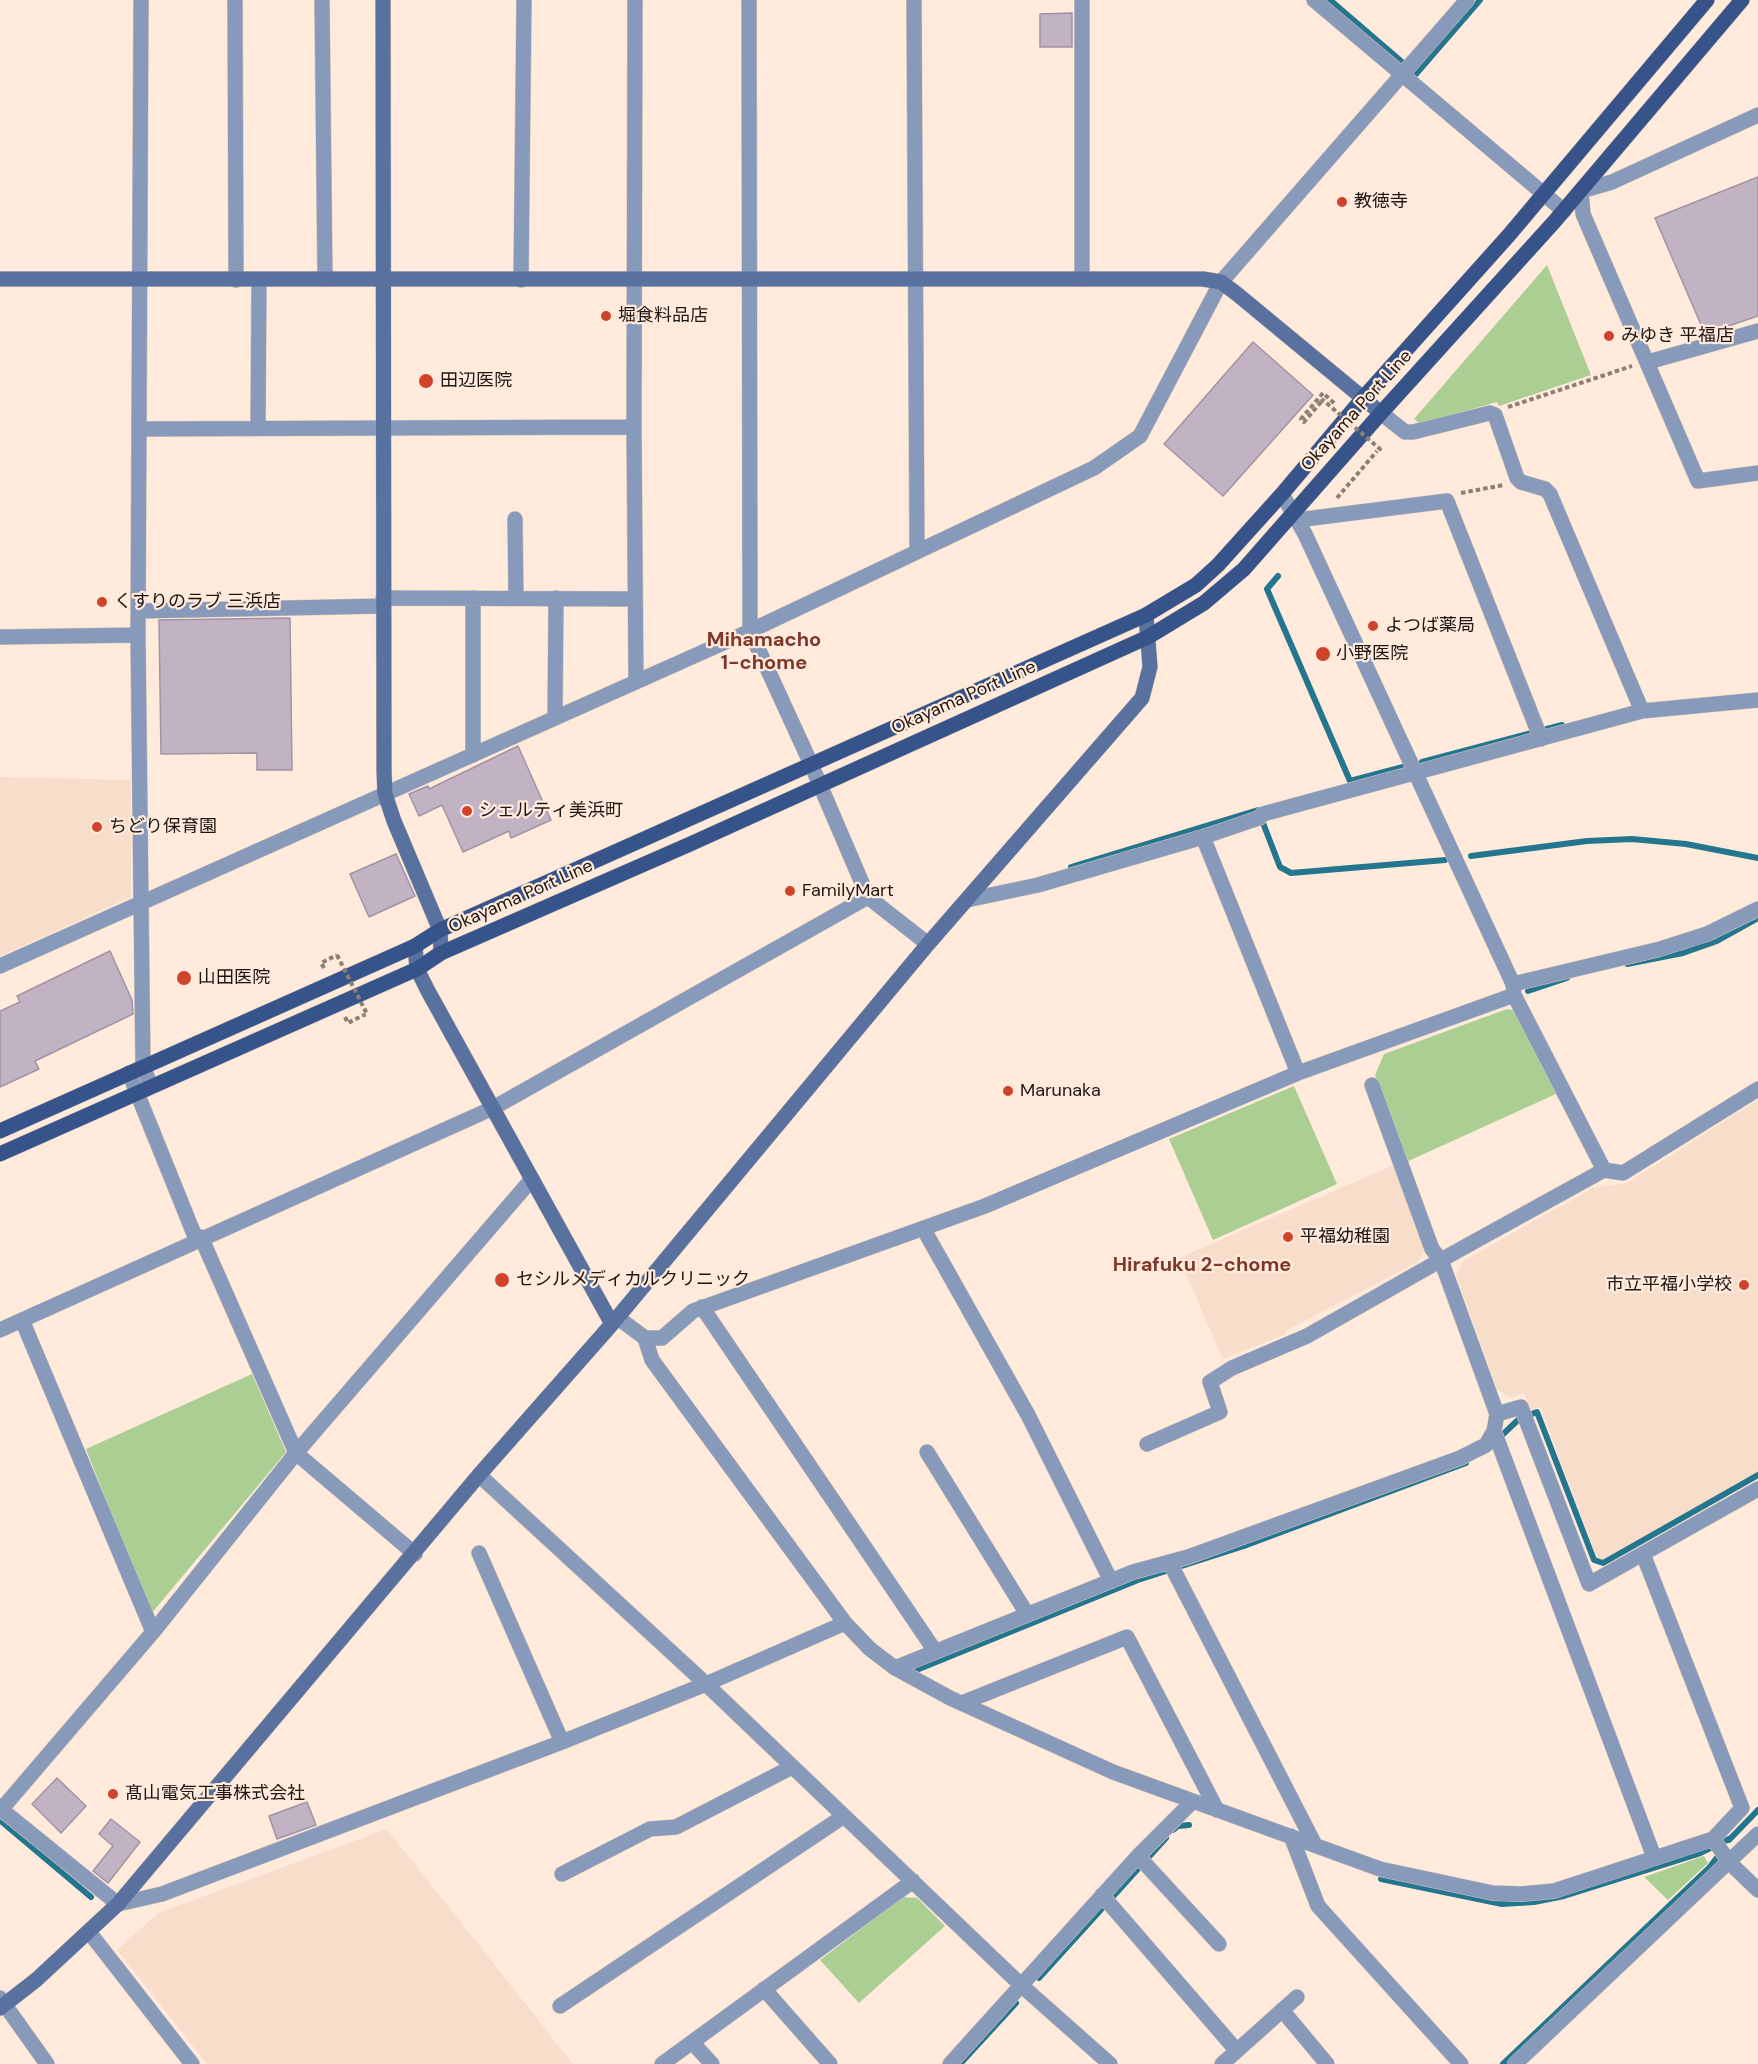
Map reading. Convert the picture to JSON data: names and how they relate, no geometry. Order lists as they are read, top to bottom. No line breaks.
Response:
{"streets":{"main road":["Okayama Port Line"]},"districts":["Mihamacho 1-chome","Hirafuku 2-chome"],"places":["教徳寺","堀食料品店","みゆき 平福店","田辺医院","くすりのラブ 三浜店","よつば薬局","小野医院","シェルティ美浜町","ちどり保育園","FamilyMart","山田医院","Marunaka","平福幼稚園","セシルメディカルクリニック","市立平福小学校","髙山電気工事株式会社"]}
